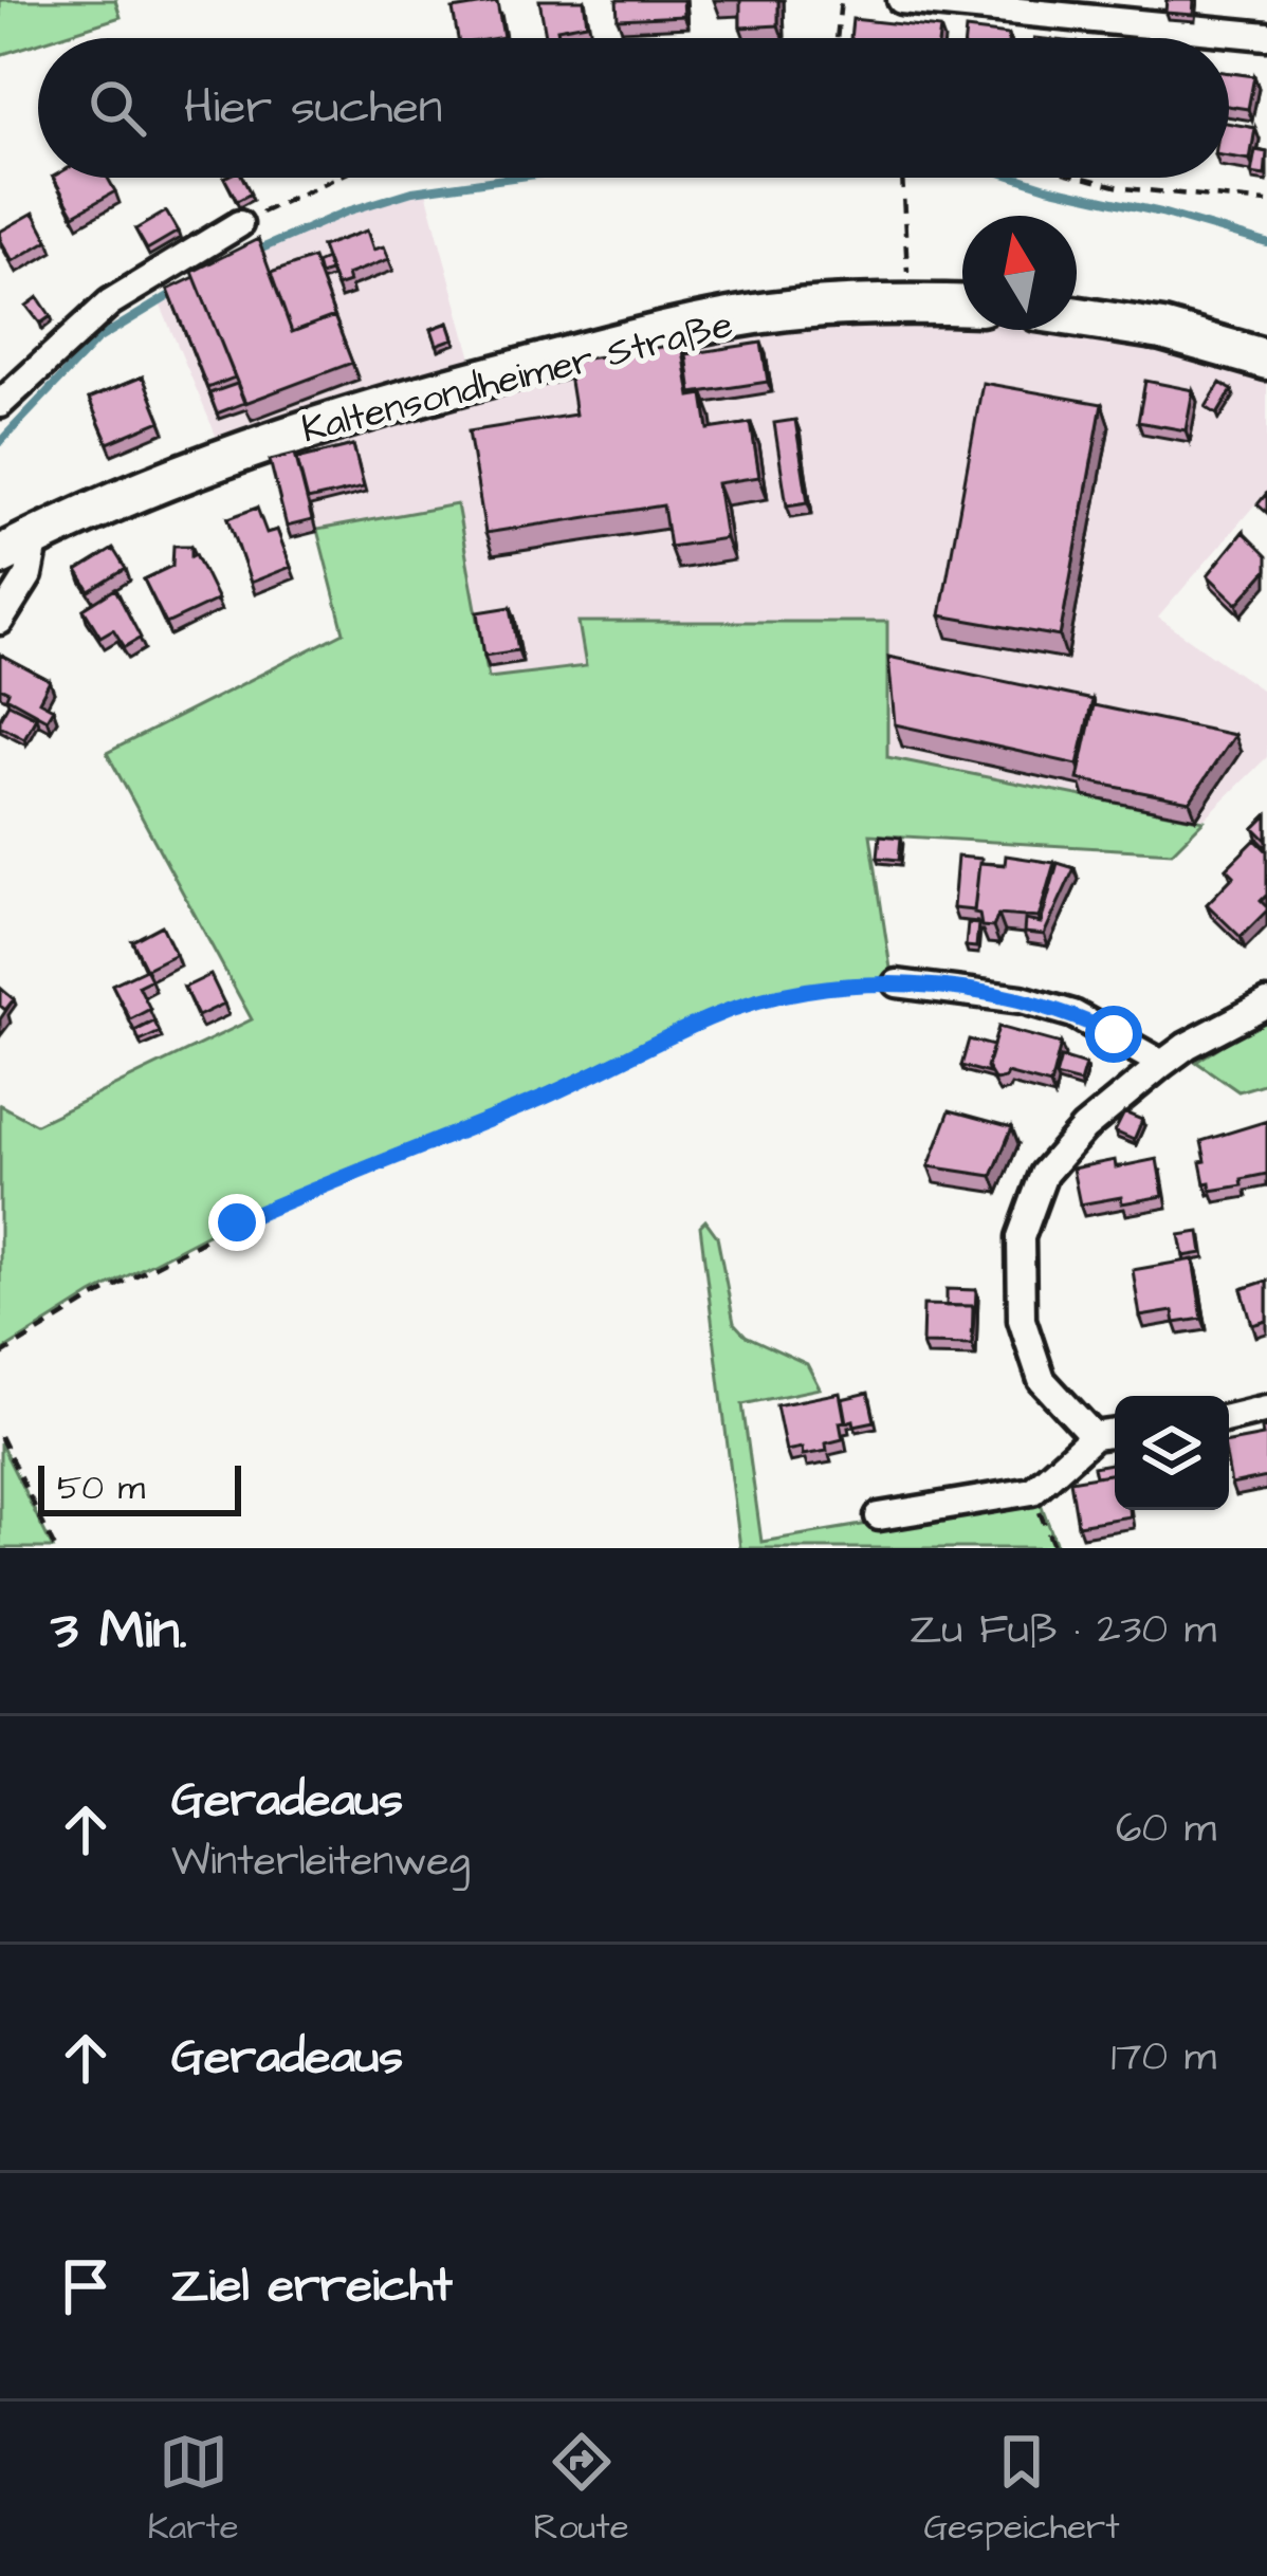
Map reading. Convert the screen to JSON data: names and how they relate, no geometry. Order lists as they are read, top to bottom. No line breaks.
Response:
{"streets":{"main road":["Kaltensondheimer Straße"]},"scale_bar":"50 m","north":"top","page":{"search":"Hier suchen","scale":"50 m","heading":["3 Min.","Zu Fuß · 230 m"],"list":[["Geradeaus","Winterleitenweg","60 m"],["Geradeaus","170 m"],"Ziel erreicht"],"nav":["Karte","Route","Gespeichert"]}}
